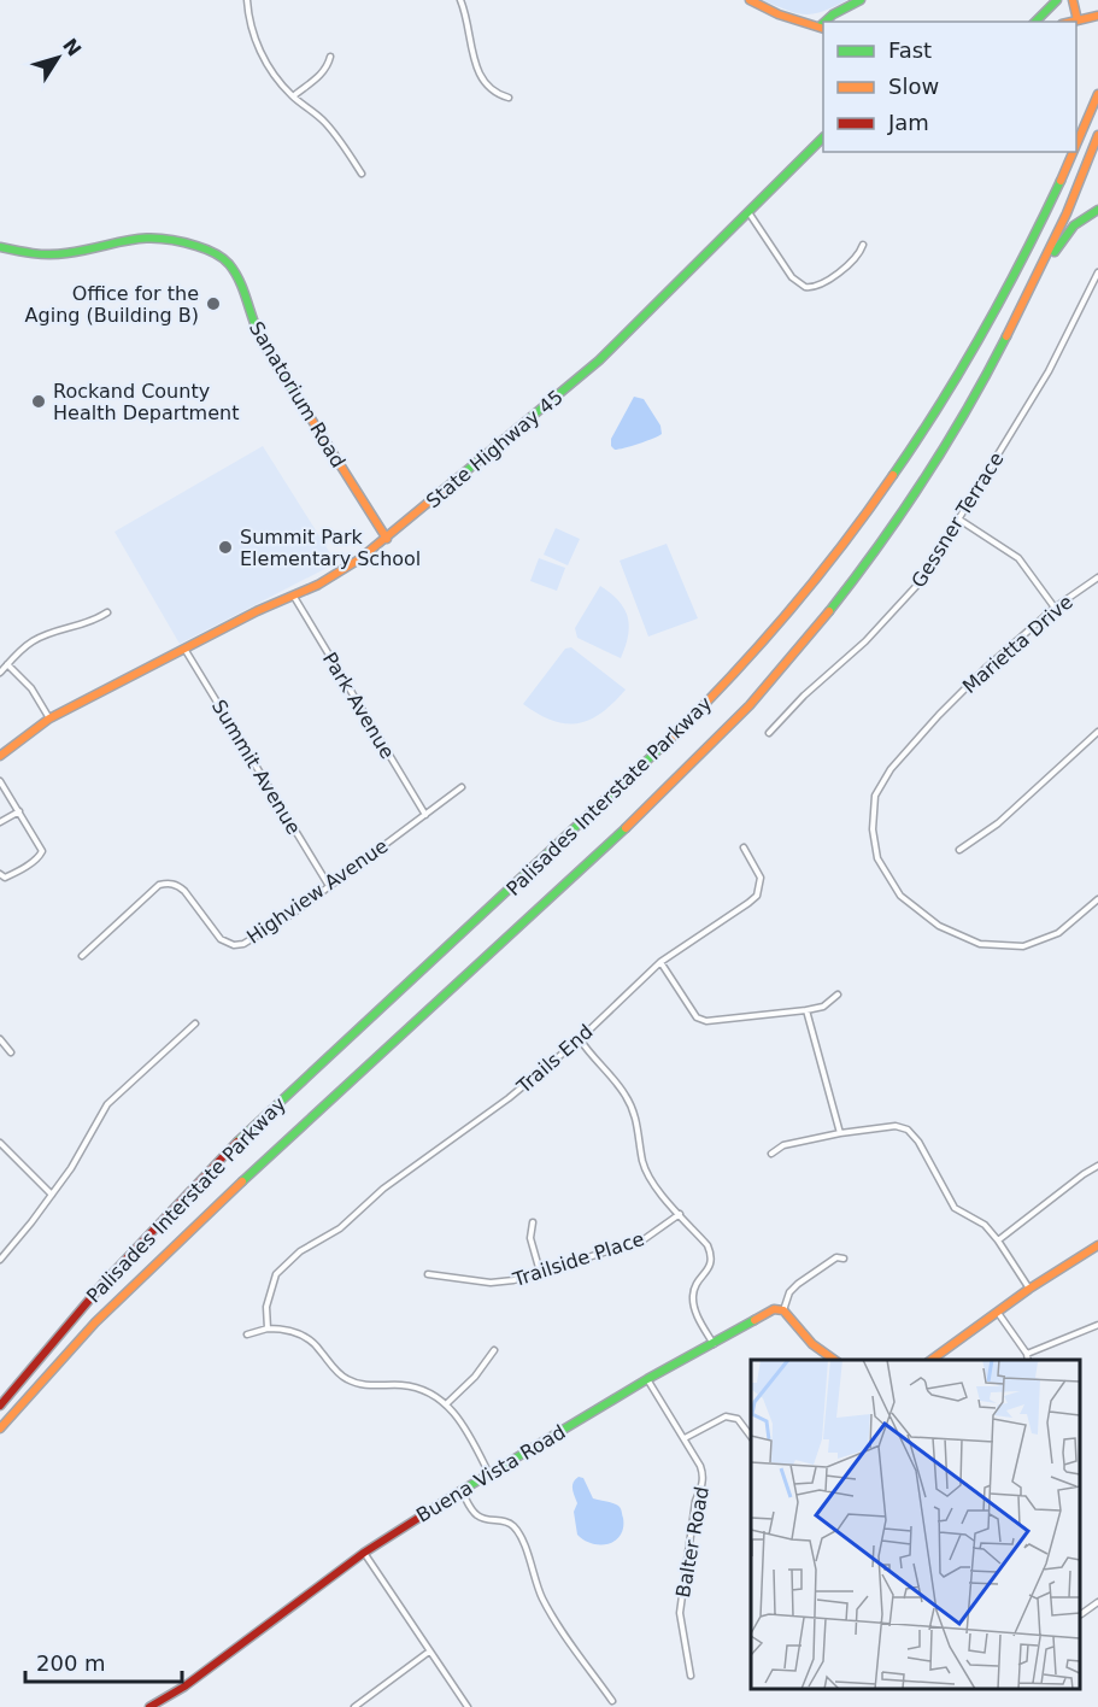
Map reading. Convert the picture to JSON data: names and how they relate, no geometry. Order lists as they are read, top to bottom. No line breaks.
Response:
{"streets":{"main road":["Sanatorium Road","State Highway 45","Palisades Interstate Parkway","Buena Vista Road"],"street":["Gessner Terrace","Marietta Drive","Park Avenue","Summit Avenue","Highview Avenue","Trails End","Trailside Place","Balter Road"]},"crossings":[["Sanatorium Road","State Highway 45"],["State Highway 45","Park Avenue"],["State Highway 45","Summit Avenue"],["Park Avenue","Highview Avenue"],["Summit Avenue","Highview Avenue"],["Buena Vista Road","Balter Road"]],"places":["Office for the Aging (Building B)","Rockand County Health Department","Summit Park Elementary School"],"legend":["Fast","Slow","Jam"],"scale_bar":"200 m","north":"top right"}
